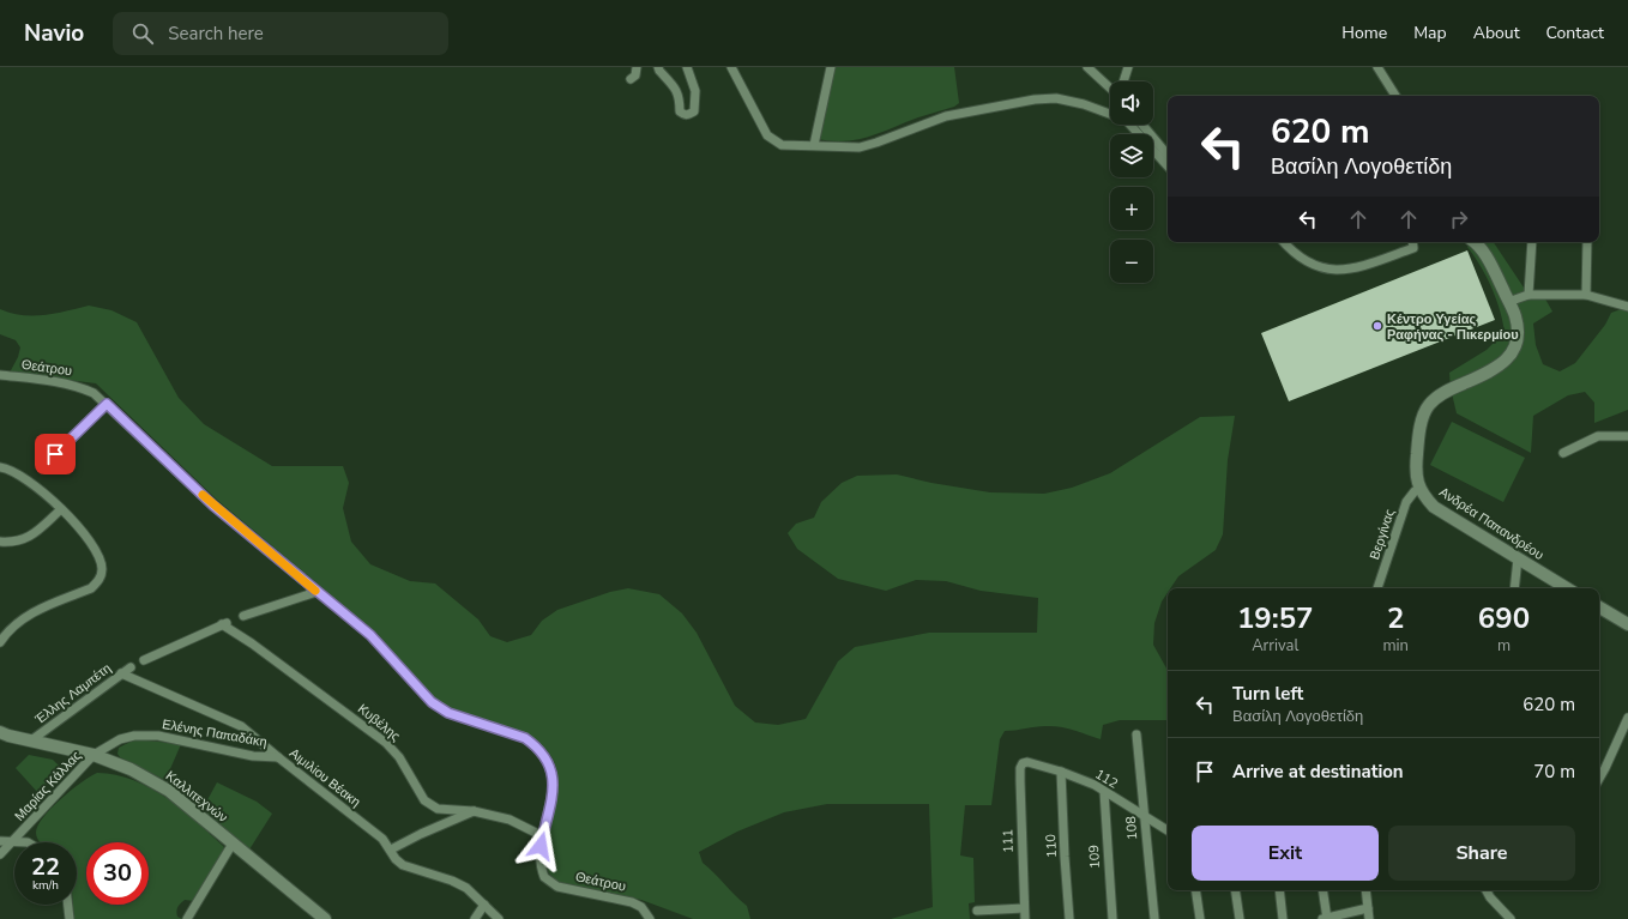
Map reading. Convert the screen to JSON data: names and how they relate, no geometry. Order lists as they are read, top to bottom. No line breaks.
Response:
{"streets":{"main road":["Ανδρέα Παπανδρέου","Καλλιτεχνών"],"street":["Θεάτρου","Βεργίνας","Έλλης Λαμπέτη","Κυβέλης","Ελένης Παπαδάκη","Αιμιλίου Βέακη","112","Μαρίας Κάλλας","108","111","110","109"]},"crossings":[["Θεάτρου","Κυβέλης"],["Ανδρέα Παπανδρέου","Βεργίνας"],["Έλλης Λαμπέτη","Αιμιλίου Βέακη"],["Έλλης Λαμπέτη","Καλλιτεχνών"],["Ελένης Παπαδάκη","Αιμιλίου Βέακη"],["Ελένης Παπαδάκη","Μαρίας Κάλλας"],["Ελένης Παπαδάκη","Καλλιτεχνών"],["112","108"],["112","111"],["112","110"],["112","109"],["Μαρίας Κάλλας","Καλλιτεχνών"]],"places":["Κέντρο Υγείας Ραφήνας - Πικερμίου"],"page":{"header":"Navio","search":"Search here","nav":["Home","Map","About","Contact"],"map_buttons":["+","−"],"turn":["620 m","Βασίλη Λογοθετίδη"],"eta":["19:57","Arrival","2","min","690","m"],"list":[{"name":"Turn left","note":"Βασίλη Λογοθετίδη","value":"620 m"},{"name":"Arrive at destination","value":"70 m"}],"buttons":["Exit","Share"],"speed":"22 km/h","limit":"30"}}
